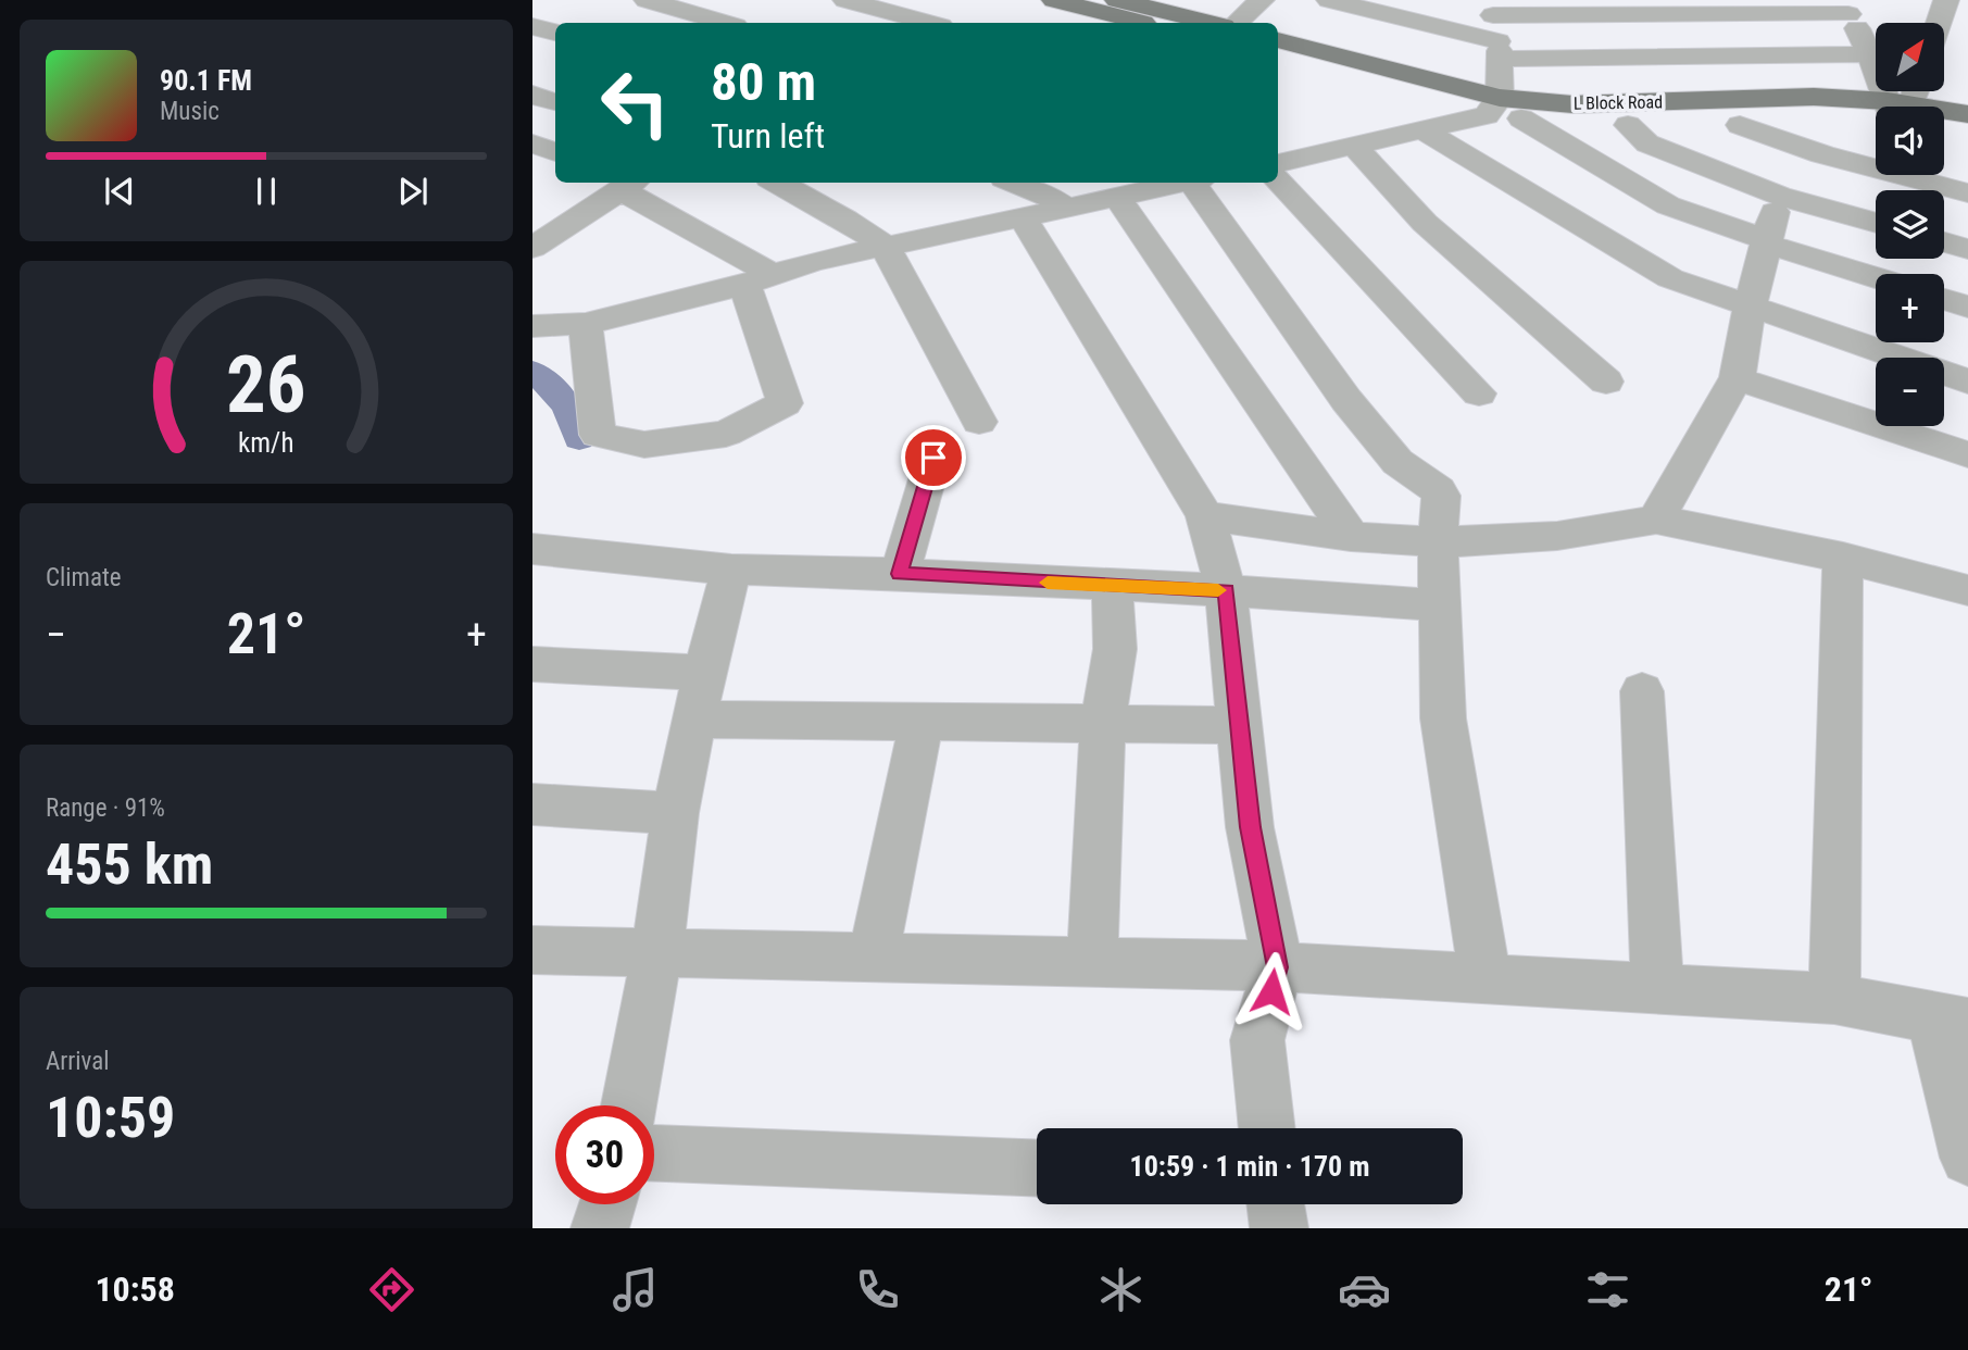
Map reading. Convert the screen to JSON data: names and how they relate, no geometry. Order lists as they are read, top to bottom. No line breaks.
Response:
{"streets":{"main road":["L Block Road"]},"north":"top right","page":{"map_buttons":["+","−"],"turn":["80 m","Turn left"],"song":["90.1 FM","Music"],"tile":["Climate",["Range · 91%","455 km"],["Arrival","10:59"]],"heat":["−","21°","+"],"limit":"30","trip":"10:59 · 1 min · 170 m","tabs":["10:58","21°"],"gauge":["26","km/h"]}}
